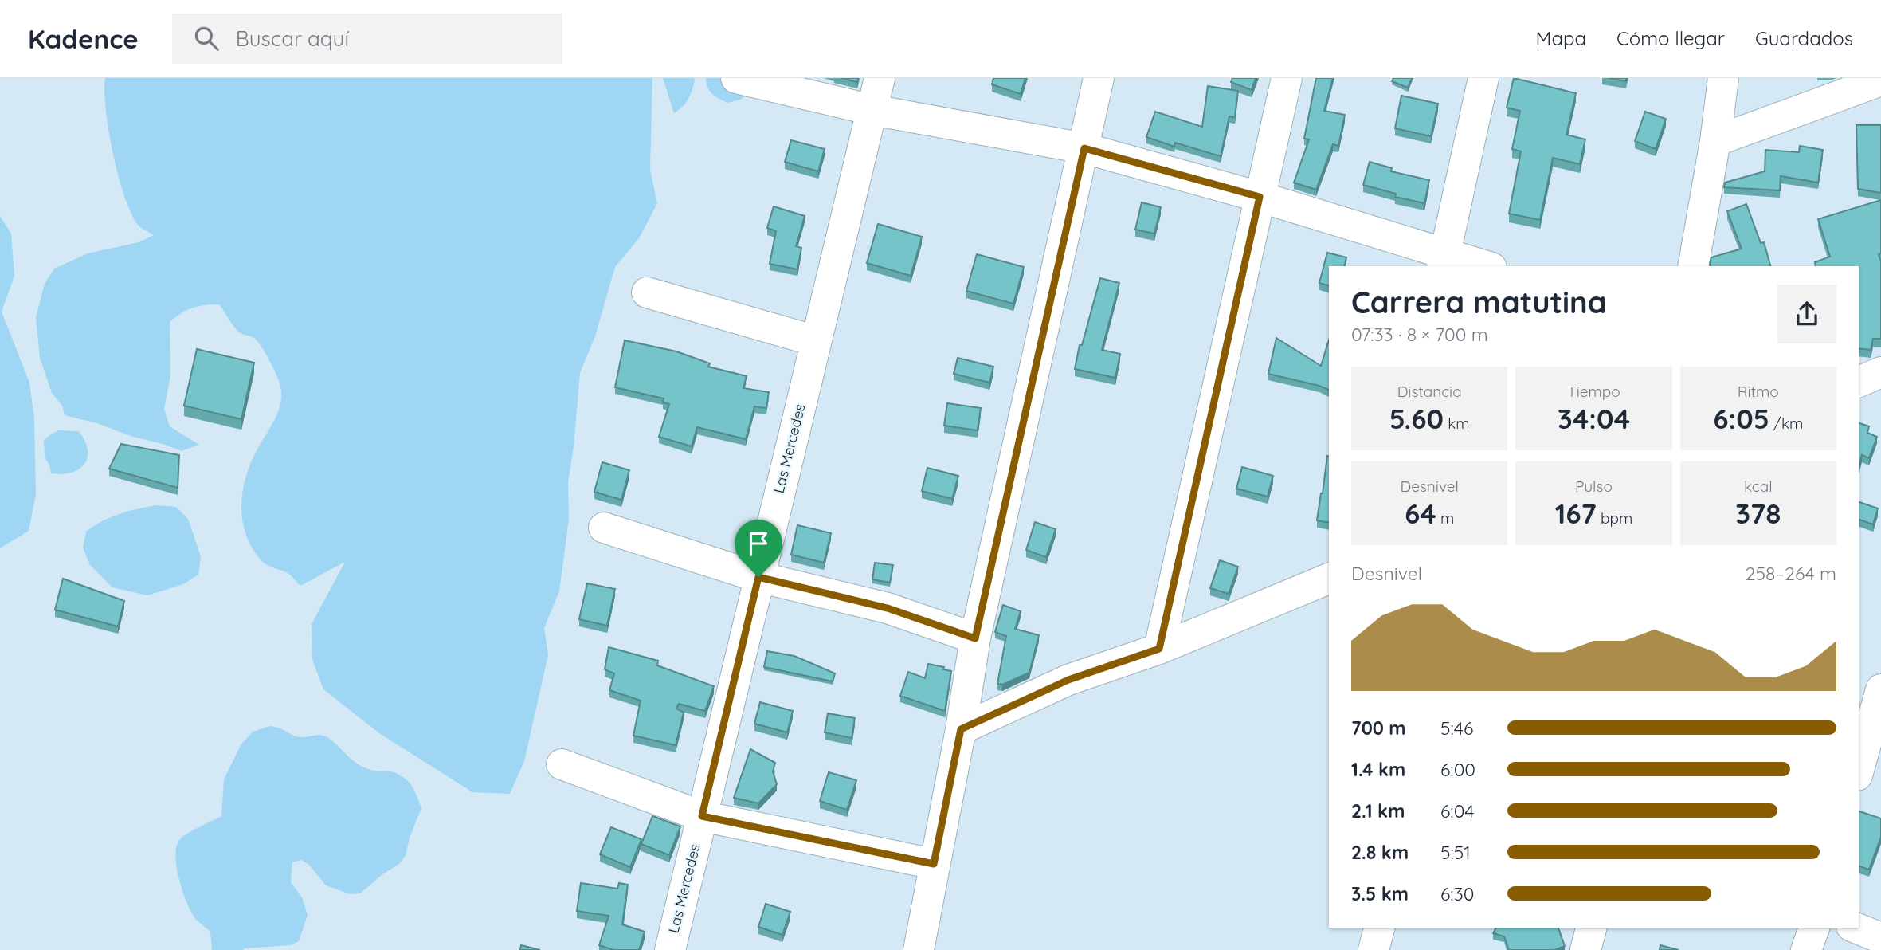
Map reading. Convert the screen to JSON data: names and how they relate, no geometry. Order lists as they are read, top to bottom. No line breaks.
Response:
{"streets":{"street":["Las Mercedes"]},"page":{"header":"Kadence","search":"Buscar aquí","nav":["Mapa","Cómo llegar","Guardados"],"heading":["Carrera matutina","07:33 · 8 × 700 m"],"stats":[["Distancia","5.60 km"],["Tiempo","34:04"],["Ritmo","6:05 /km"],["Desnivel","64 m"],["Pulso","167 bpm"],["kcal","378"]],"chart":["Desnivel","258–264 m"],"list":[{"name":"700 m","note":"5:46"},{"name":"1.4 km","note":"6:00"},{"name":"2.1 km","note":"6:04"},{"name":"2.8 km","note":"5:51"},{"name":"3.5 km","note":"6:30"}]}}
